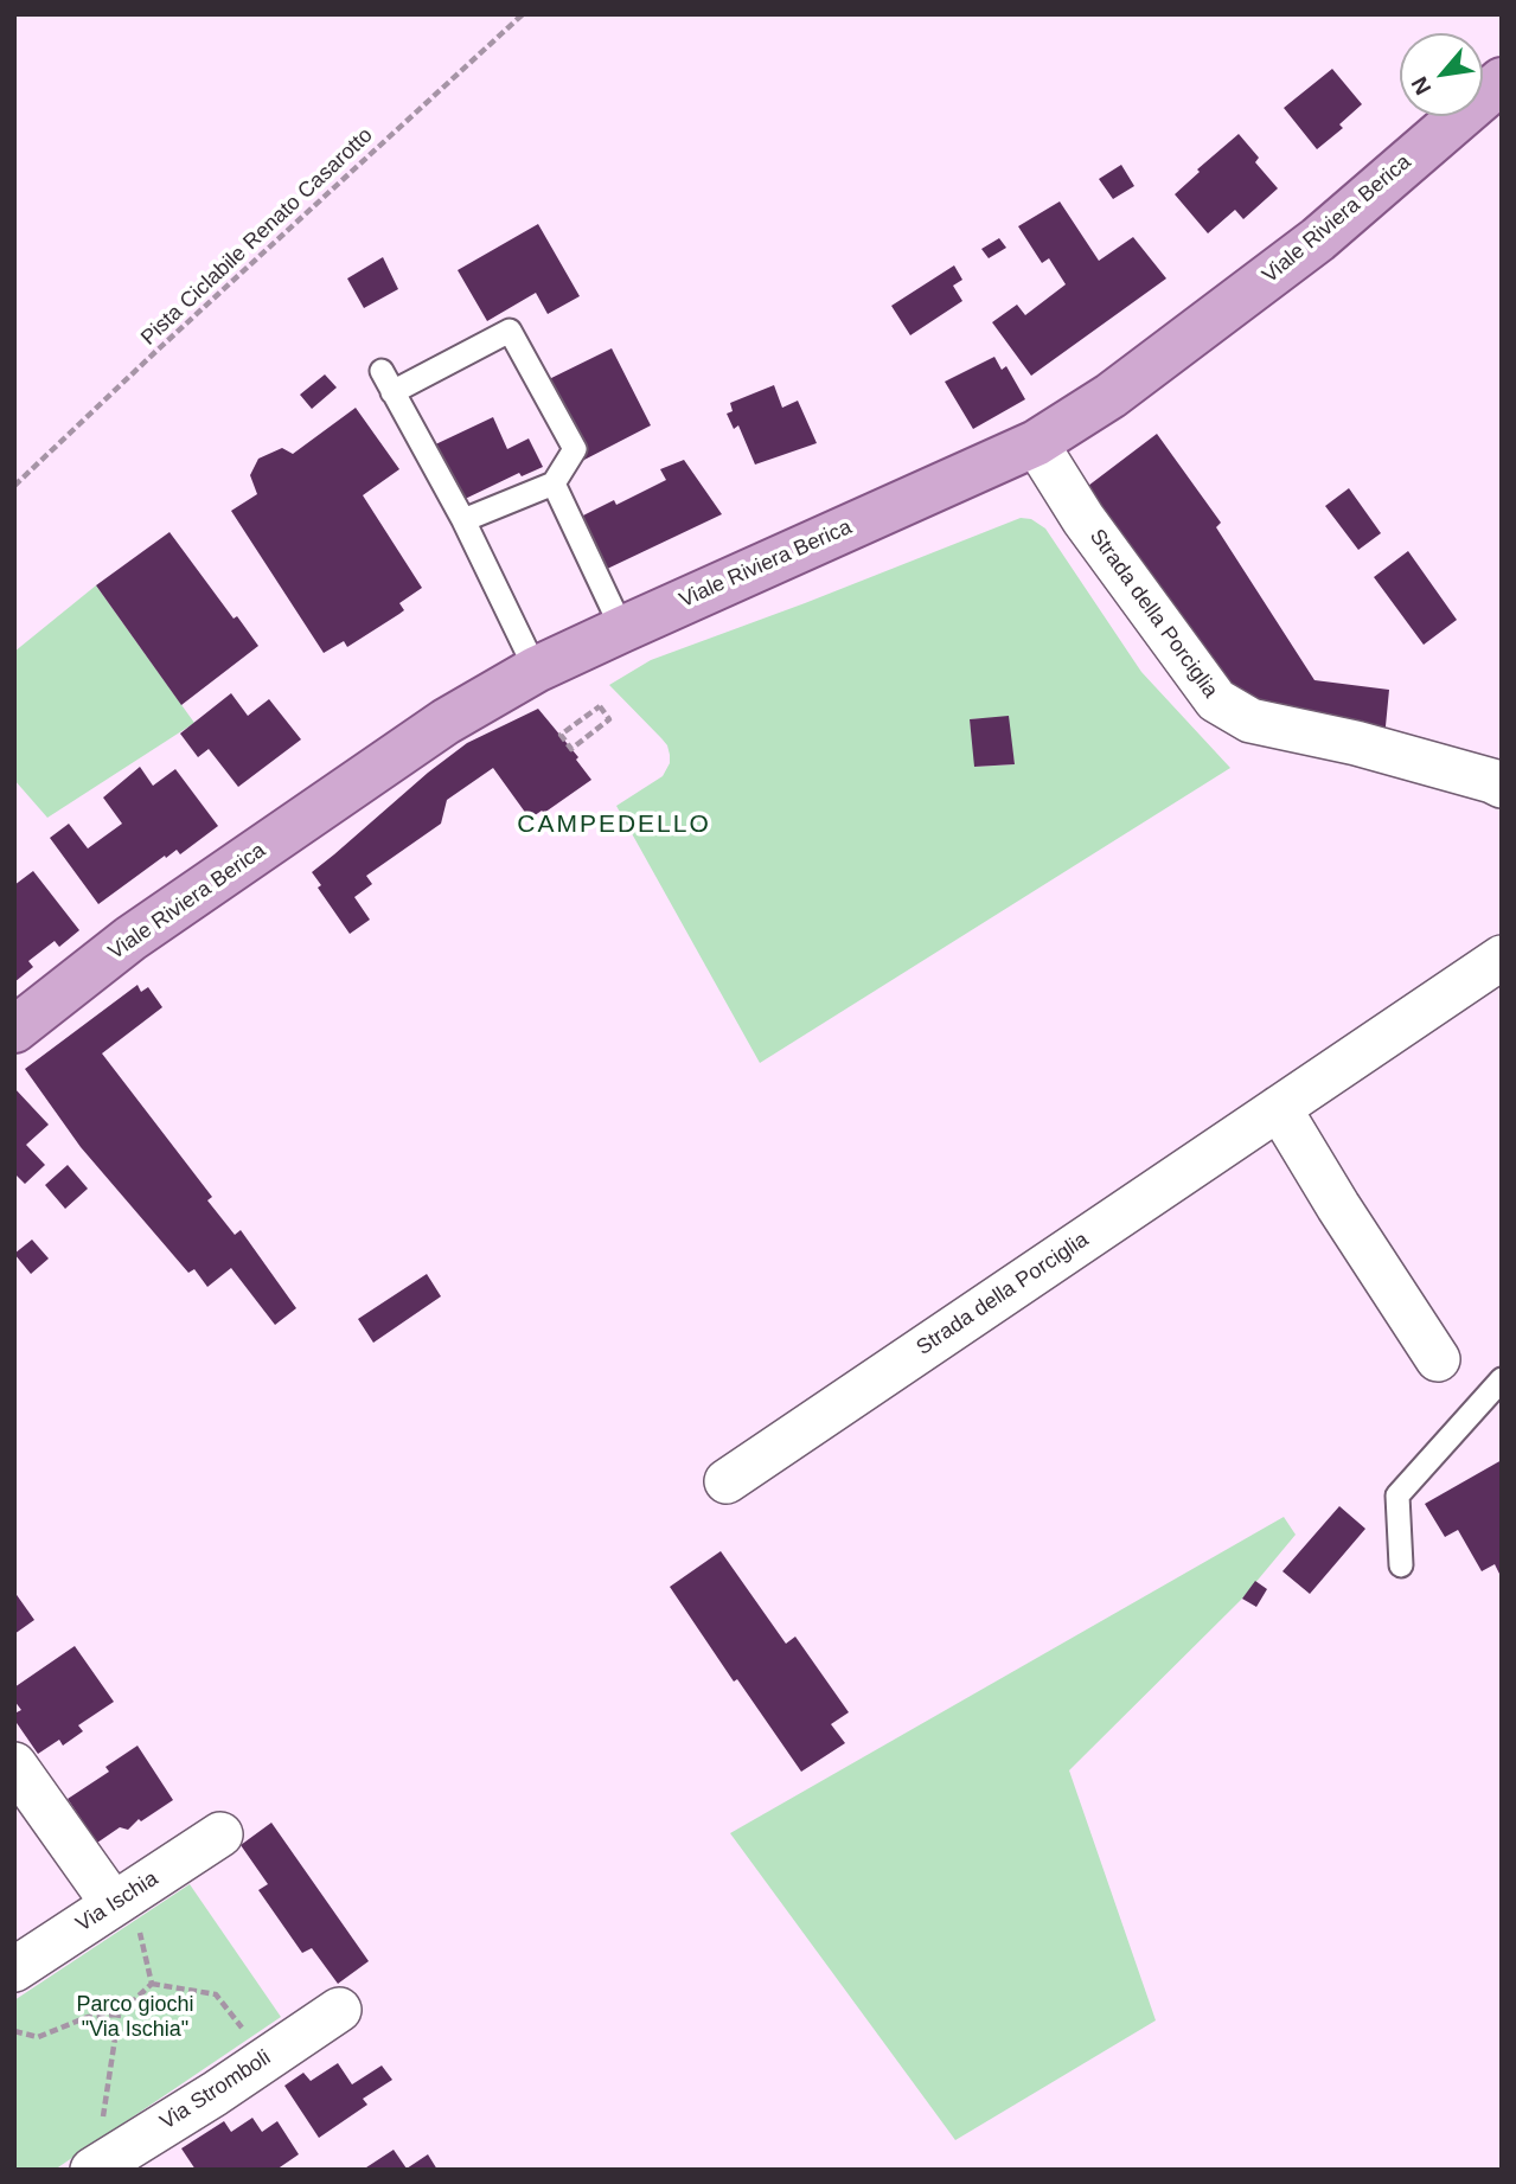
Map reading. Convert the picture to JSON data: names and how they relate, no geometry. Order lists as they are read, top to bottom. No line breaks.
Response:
{"streets":{"main road":["Viale Riviera Berica"],"street":["Strada della Porciglia","Via Ischia","Via Stromboli"],"path":["Pista Ciclabile Renato Casarotto"]},"crossings":[["Viale Riviera Berica","Strada della Porciglia"]],"districts":["CAMPEDELLO"],"parks":["Parco giochi \"Via Ischia\""],"north":"bottom left"}
